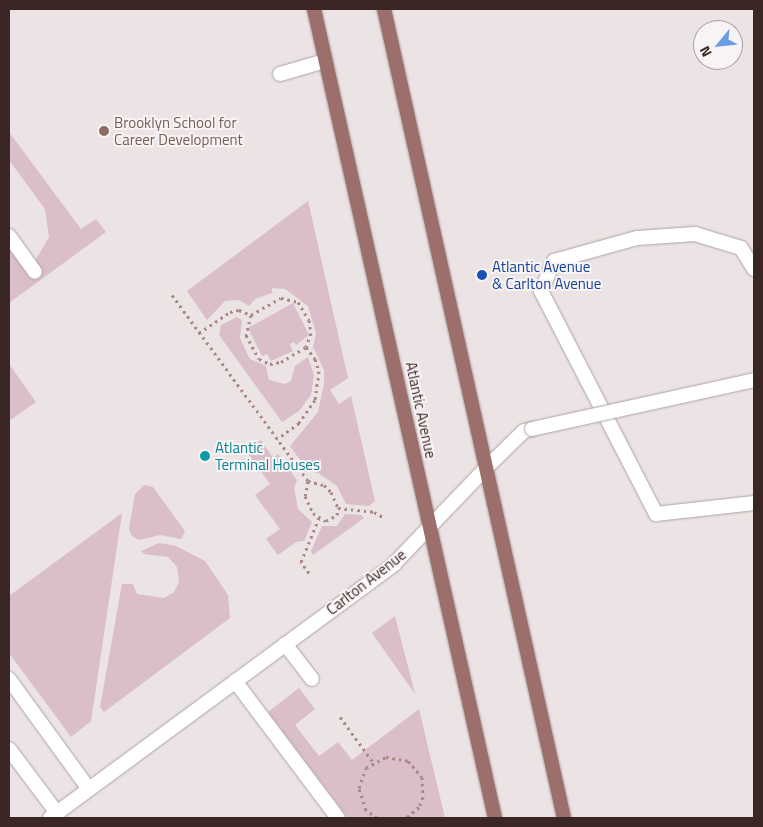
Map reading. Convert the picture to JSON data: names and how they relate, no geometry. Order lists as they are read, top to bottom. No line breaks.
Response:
{"streets":{"main road":["Atlantic Avenue"],"street":["Carlton Avenue"]},"crossings":[["Atlantic Avenue","Carlton Avenue"]],"places":["Brooklyn School for Career Development","Atlantic Avenue & Carlton Avenue","Atlantic Terminal Houses"],"north":"bottom left"}
